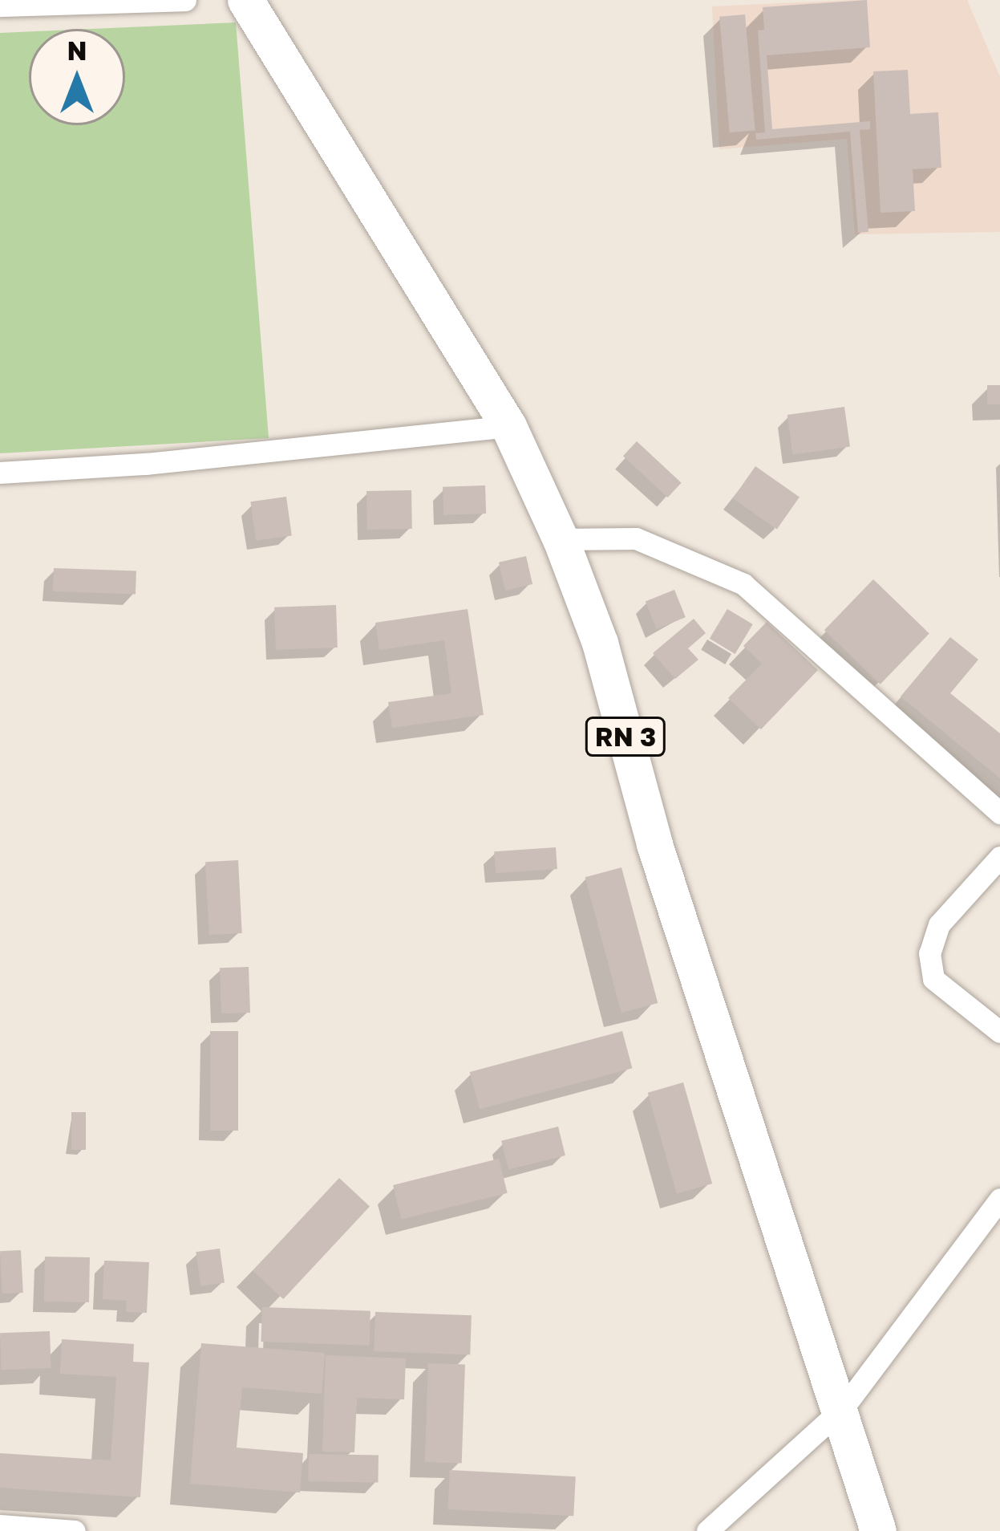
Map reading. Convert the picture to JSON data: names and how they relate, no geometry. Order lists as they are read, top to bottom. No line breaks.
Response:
{"streets":{"highway":["RN 3"]},"north":"top"}
